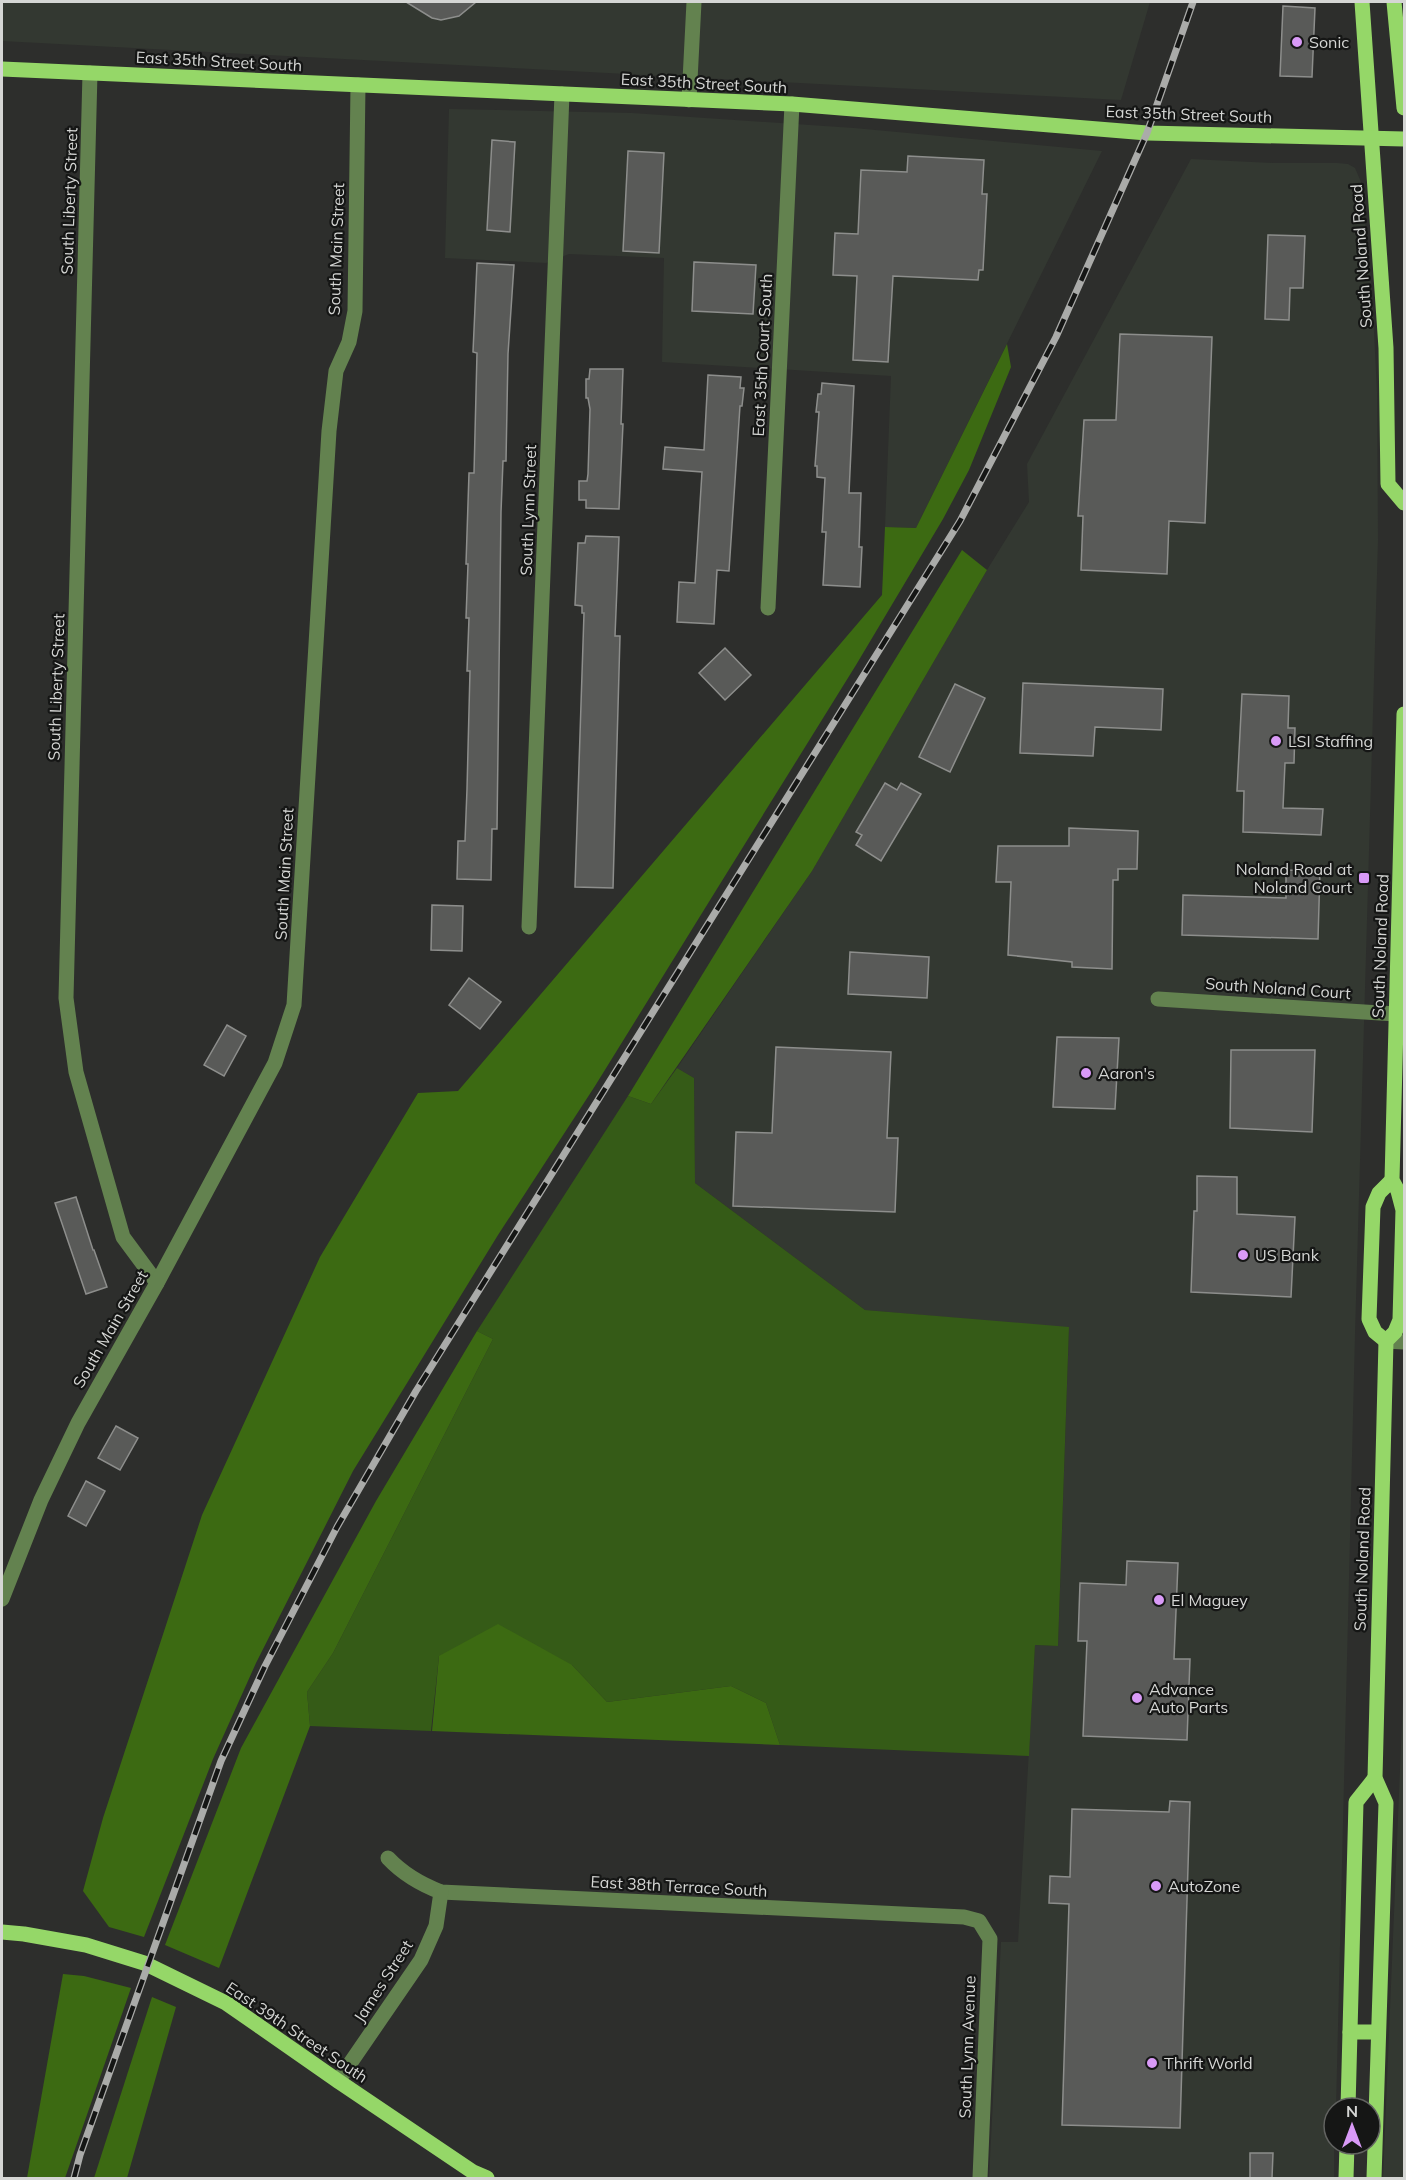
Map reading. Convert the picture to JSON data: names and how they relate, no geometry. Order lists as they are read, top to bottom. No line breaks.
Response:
{"streets":{"main road":["East 35th Street South","South Noland Road","East 39th Street South"],"street":["South Liberty Street","South Main Street","East 35th Court South","South Lynn Street","South Noland Court","East 38th Terrace South","James Street","South Lynn Avenue"]},"crossings":[["East 35th Street South","South Liberty Street"],["East 35th Street South","South Main Street"],["East 35th Street South","South Noland Road"],["East 35th Street South","East 35th Court South"],["East 35th Street South","South Lynn Street"],["South Liberty Street","South Main Street"],["South Noland Road","South Noland Court"],["East 38th Terrace South","James Street"],["East 38th Terrace South","South Lynn Avenue"],["James Street","East 39th Street South"]],"places":{"other":["Sonic","LSI Staffing","Aaron's","US Bank","El Maguey","Advance Auto Parts","AutoZone","Thrift World"],"transit":["Noland Road at Noland Court"]},"north":"top"}
